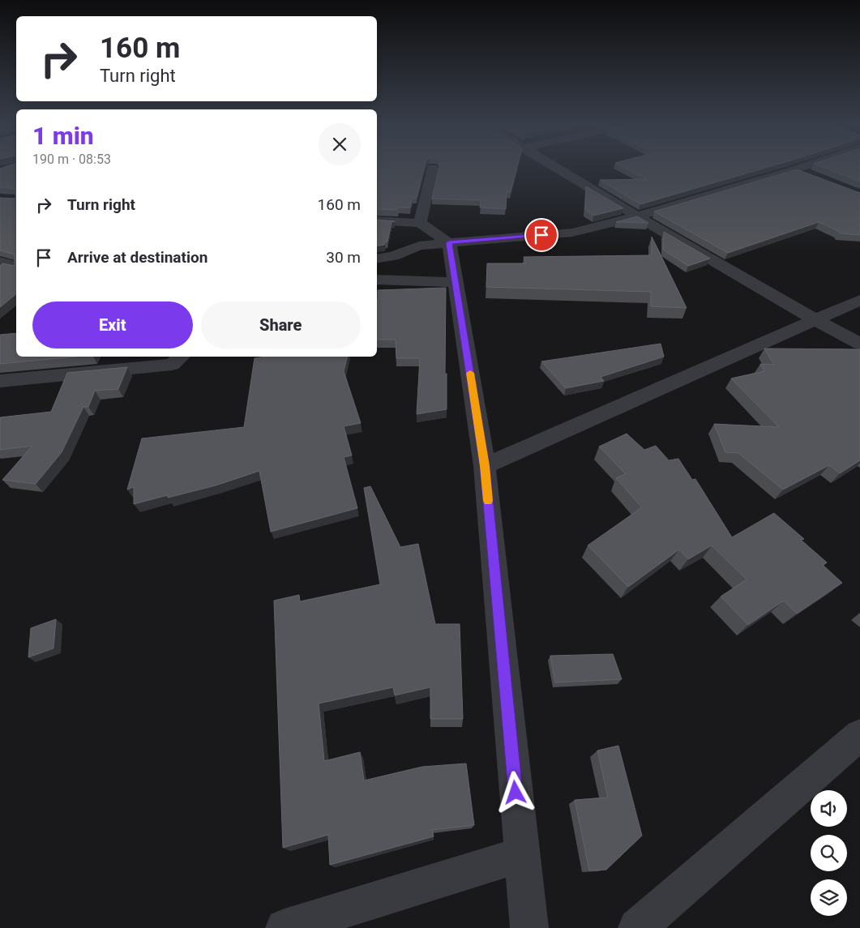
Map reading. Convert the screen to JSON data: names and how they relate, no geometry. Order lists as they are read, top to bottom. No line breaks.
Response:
{"page":{"turn":["160 m","Turn right"],"heading":["1 min","190 m · 08:53"],"list":[{"name":"Turn right","value":"160 m"},{"name":"Arrive at destination","value":"30 m"}],"buttons":["Exit","Share"]}}
